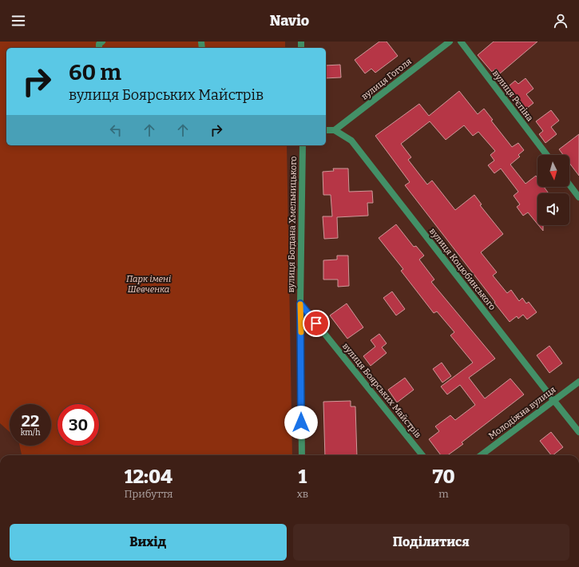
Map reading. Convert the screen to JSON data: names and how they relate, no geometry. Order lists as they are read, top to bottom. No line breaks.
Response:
{"streets":{"street":["вулиця Гоголя","вулиця Рєпіна","вулиця Богдана Хмельницького","вулиця Коцюбинського","вулиця Боярських Майстрів","Молодіжна вулиця"]},"crossings":[["вулиця Гоголя","вулиця Коцюбинського"],["вулиця Богдана Хмельницького","вулиця Боярських Майстрів"],["вулиця Коцюбинського","Молодіжна вулиця"]],"parks":["Парк імені Шевченка"],"north":"bottom","page":{"header":"Navio","turn":["60 m","вулиця Боярських Майстрів"],"speed":"22 km/h","limit":"30","eta":["12:04","Прибуття","1","хв","70","m"],"buttons":["Вихід","Поділитися"]}}
